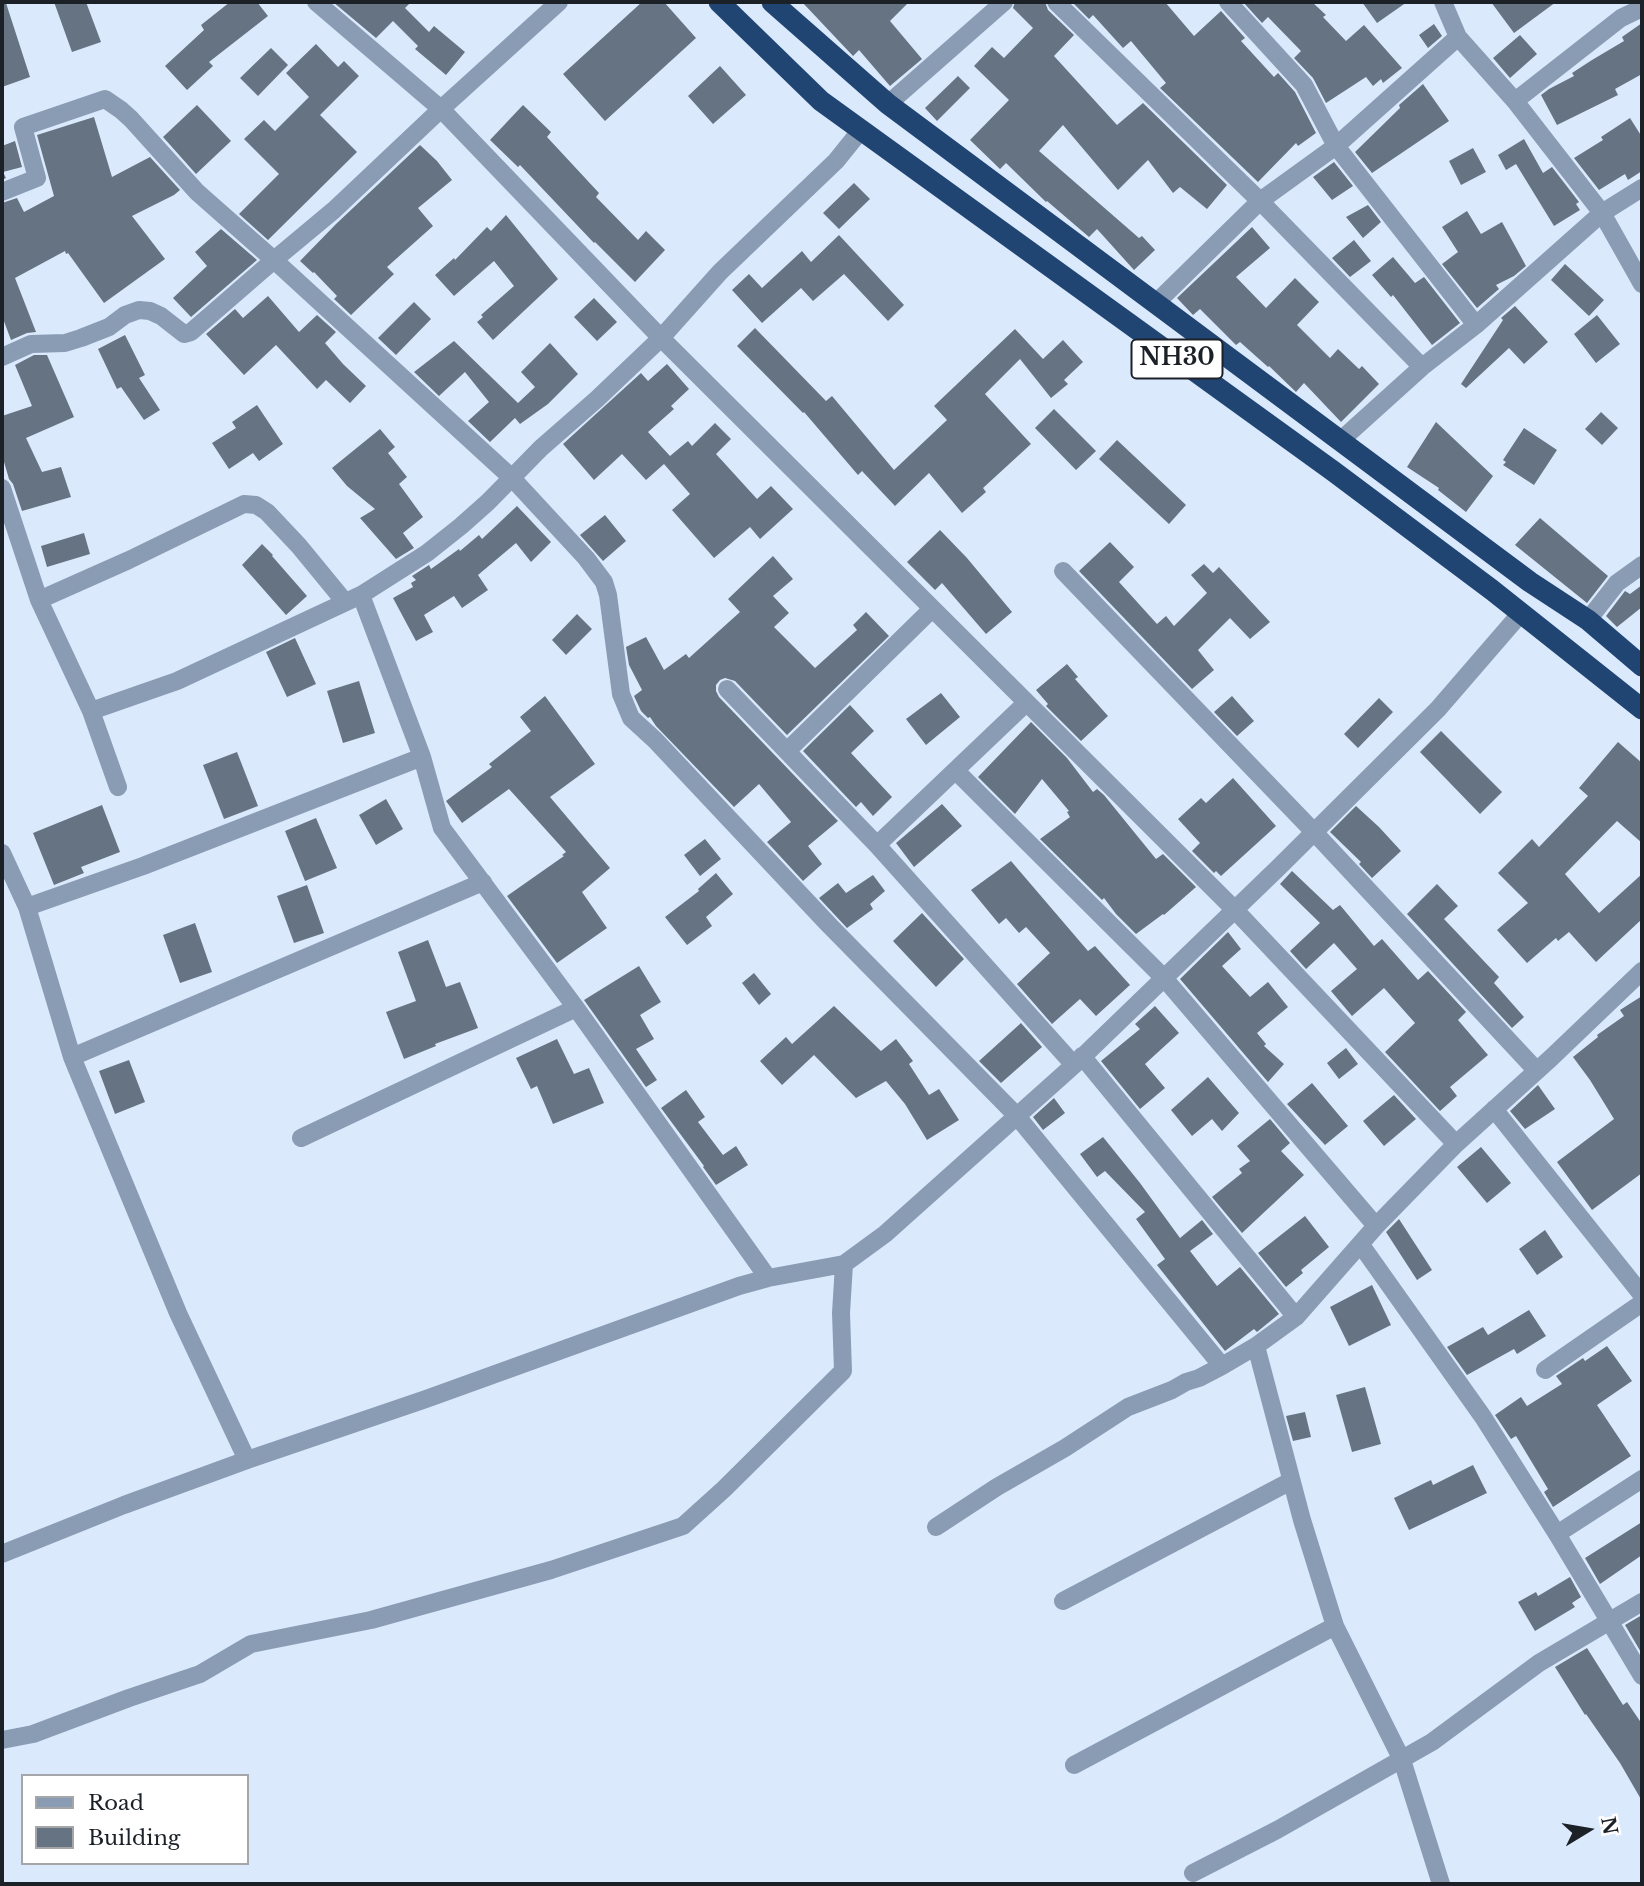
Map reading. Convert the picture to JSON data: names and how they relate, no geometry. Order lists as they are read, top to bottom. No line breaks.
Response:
{"streets":{"highway":["NH30"]},"legend":["Road","Building"],"north":"right"}
